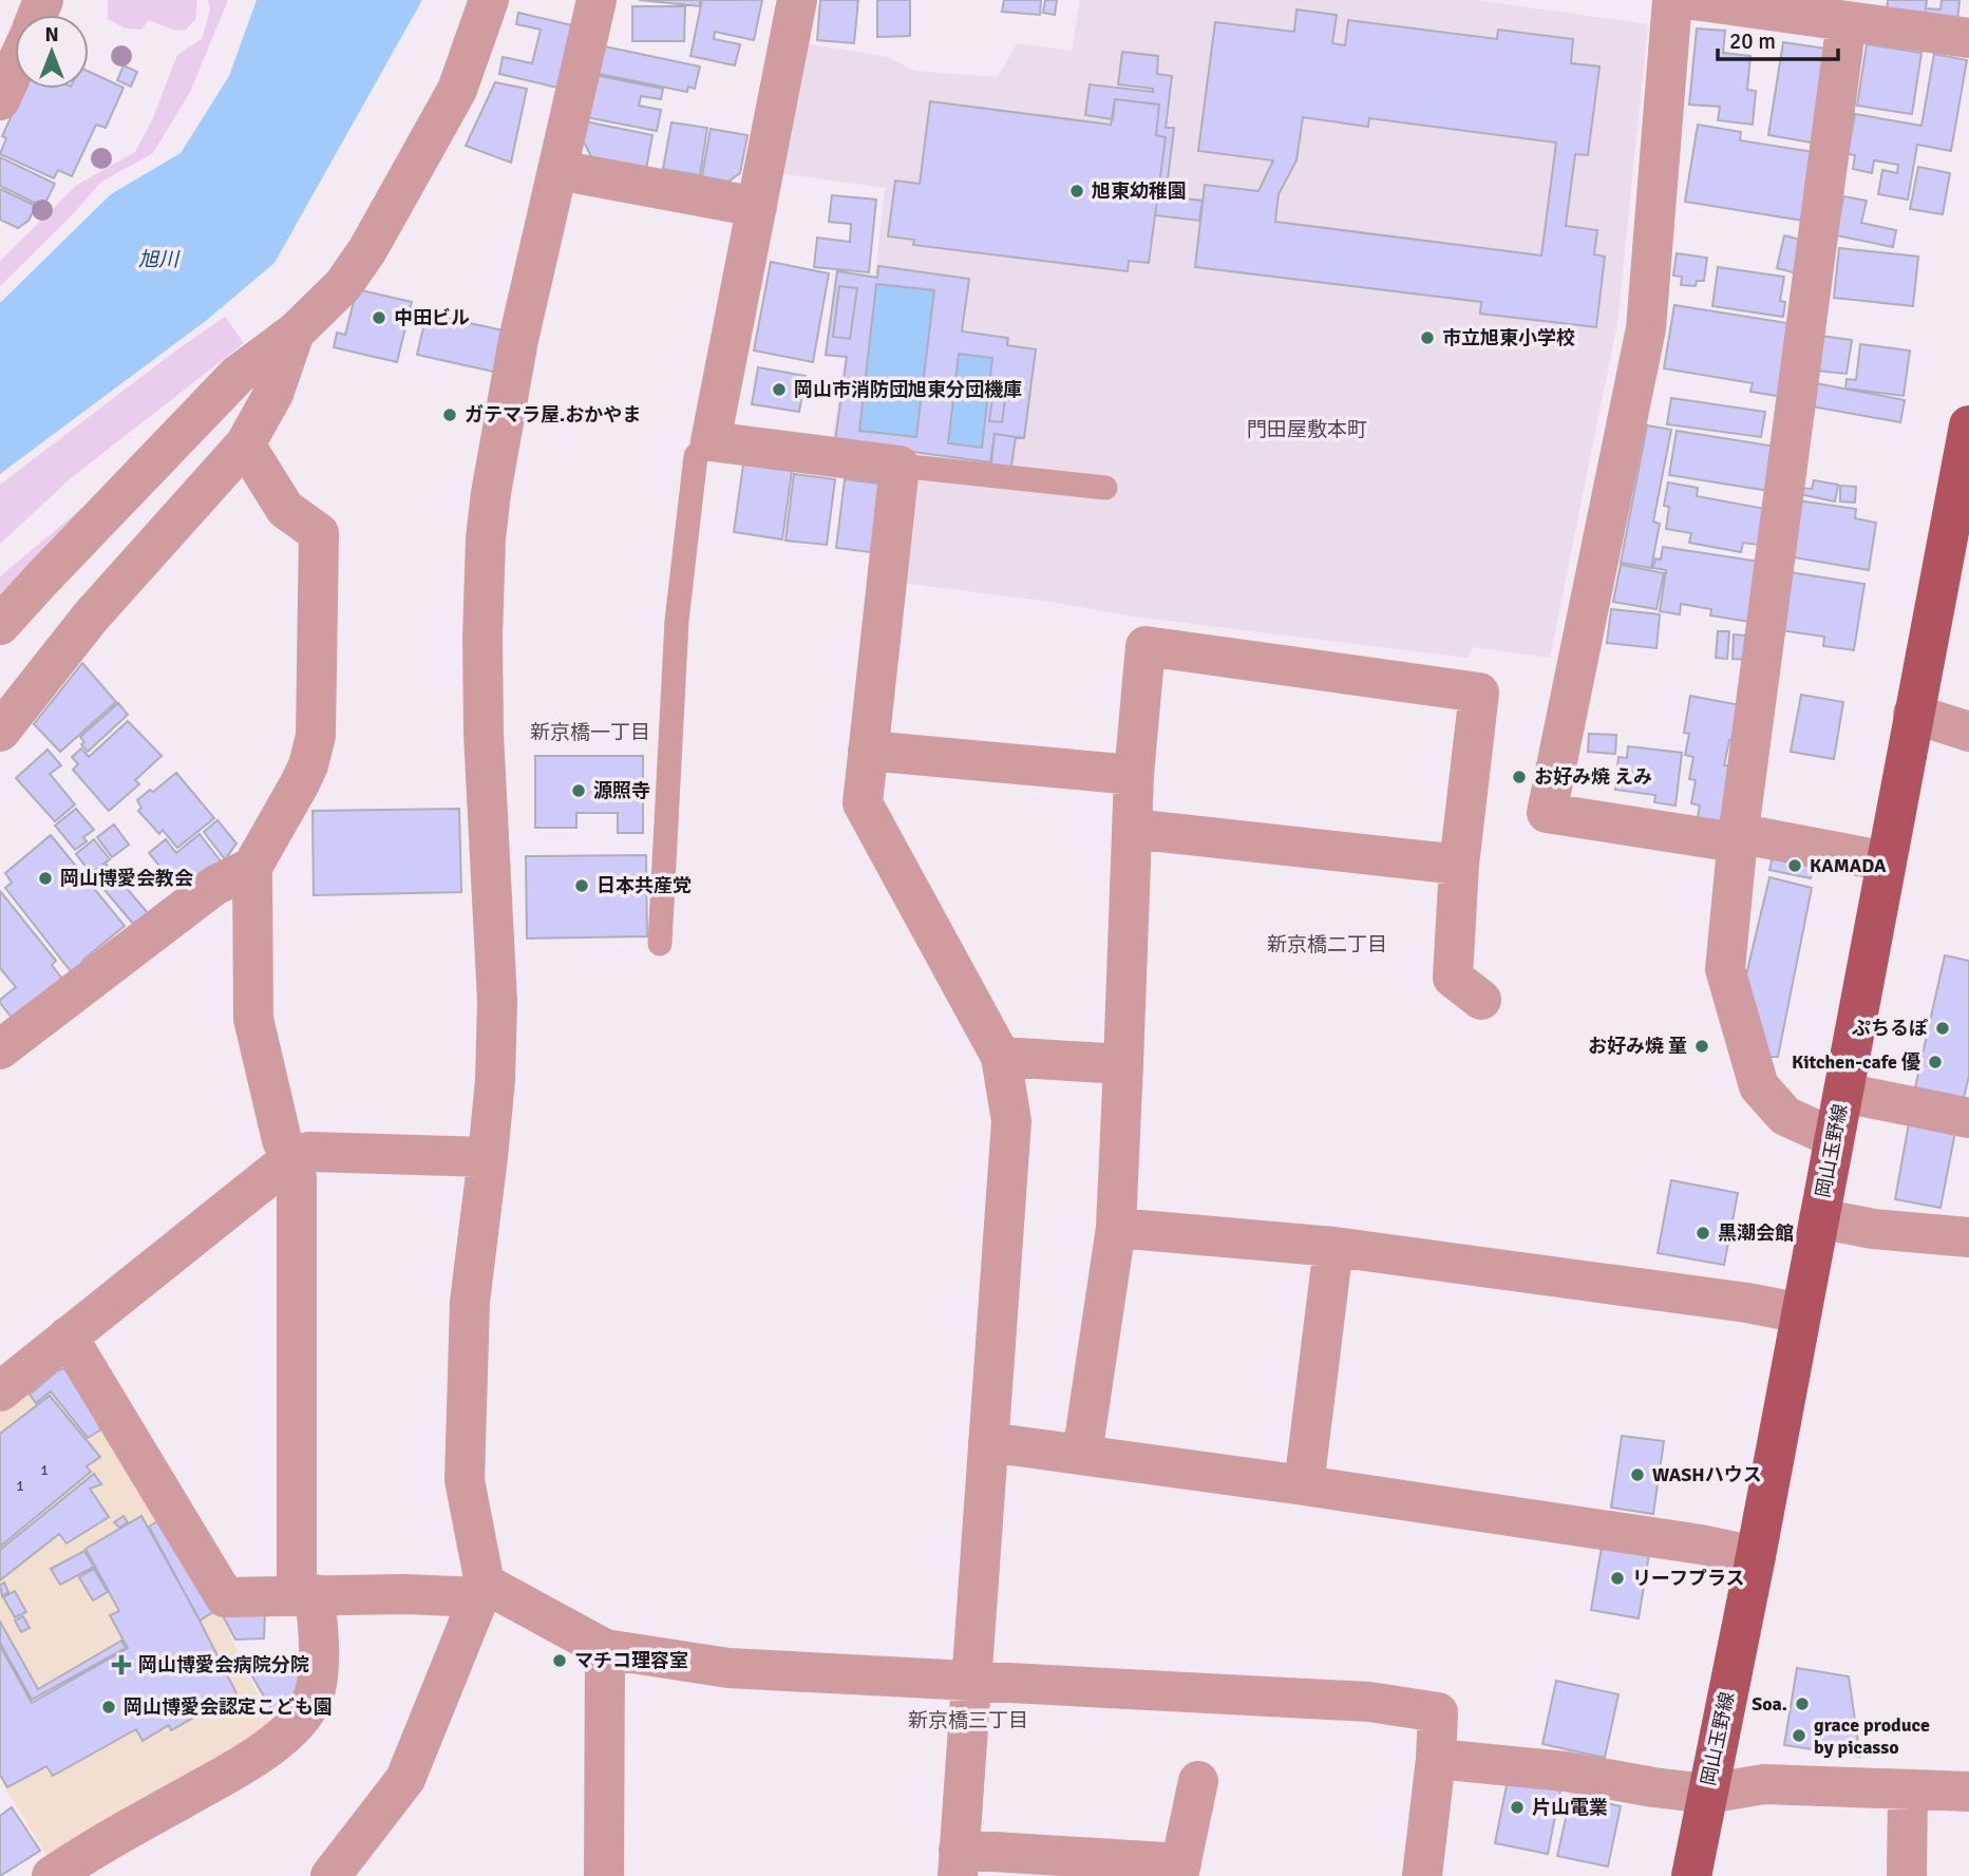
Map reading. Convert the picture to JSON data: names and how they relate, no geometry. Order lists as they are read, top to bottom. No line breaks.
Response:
{"streets":{"main road":["岡山玉野線"]},"districts":["門田屋敷本町","新京橋一丁目","新京橋二丁目","新京橋三丁目"],"water":["旭川"],"places":{"other":["旭東幼稚園","中田ビル","市立旭東小学校","岡山市消防団旭東分団機庫","ガテマラ屋.おかやま","お好み焼 えみ","源照寺","KAMADA","岡山博愛会教会","日本共産党","ぷちるぽ","お好み焼 童","Kitchen-cafe 優","黒潮会館","WASHハウス","リーフプラス","マチコ理容室","Soa.","岡山博愛会認定こども園","grace produce by picasso","片山電業"],"health":["岡山博愛会病院分院"]},"house_numbers":["1","1"],"scale_bar":"20 m","north":"top"}
